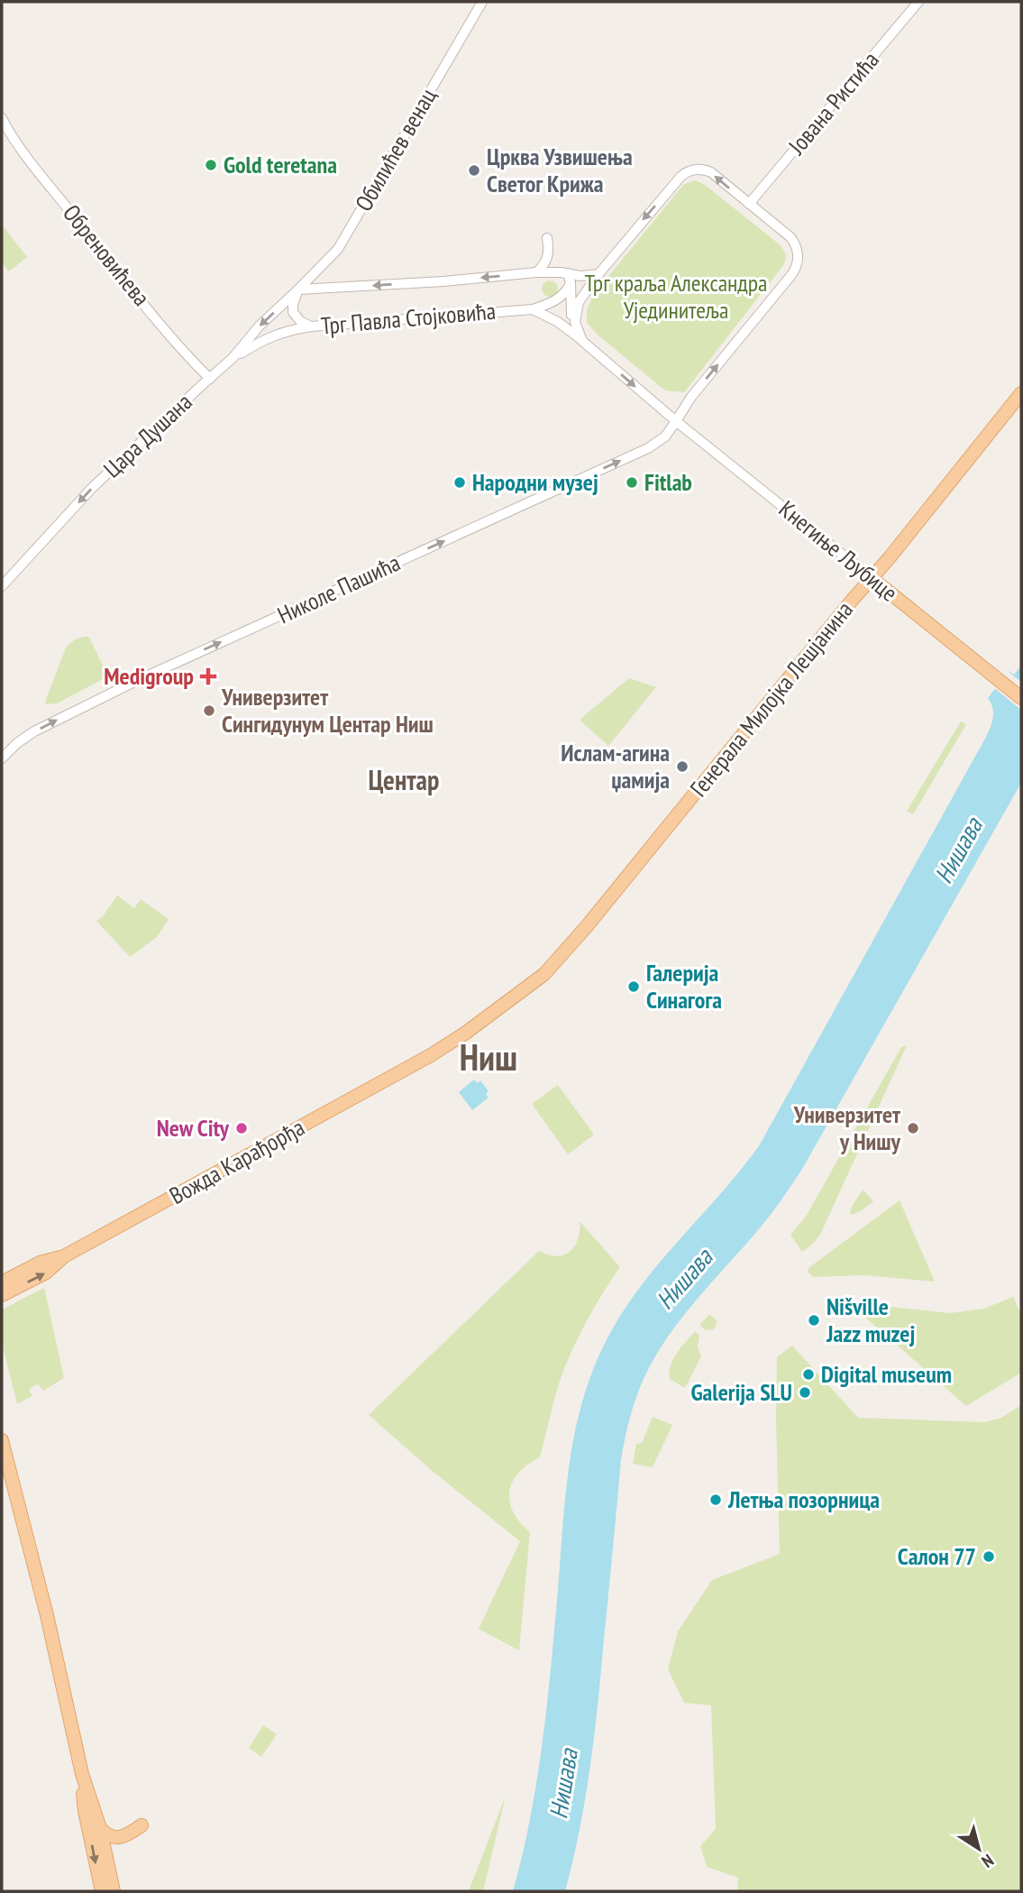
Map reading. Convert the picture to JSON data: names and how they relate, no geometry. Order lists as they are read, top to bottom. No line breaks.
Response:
{"streets":{"main road":["Кнегиње Љубице","Генерала Милојка Лешјанина","Вожда Карађорђа"],"street":["Јована Ристића","Обилићев венац","Обреновићева","Трг Павла Стојковића","Цара Душана","Николе Пашића"]},"crossings":[["Обилићев венац","Трг Павла Стојковића"],["Обилићев венац","Цара Душана"],["Обреновићева","Цара Душана"],["Трг Павла Стојковића","Цара Душана"],["Кнегиње Љубице","Николе Пашића"],["Кнегиње Љубице","Генерала Милојка Лешјанина"],["Генерала Милојка Лешјанина","Вожда Карађорђа"]],"one_way":["Цара Душана","Николе Пашића"],"districts":["Центар","Ниш"],"water":["Нишава"],"parks":["Трг краља Александра Ујединитеља"],"places":{"other":["Gold teretana","Црква Узвишења Светог Крижа","Народни музеј","Fitlab","Универзитет Сингидунум Центар Ниш","Ислам-агина џамија","Галерија Синагога","New City","Универзитет у Нишу","Nišville Jazz muzej","Digital museum","Galerija SLU","Летња позорница","Салон 77"],"health":["Medigroup"]},"north":"bottom right"}
